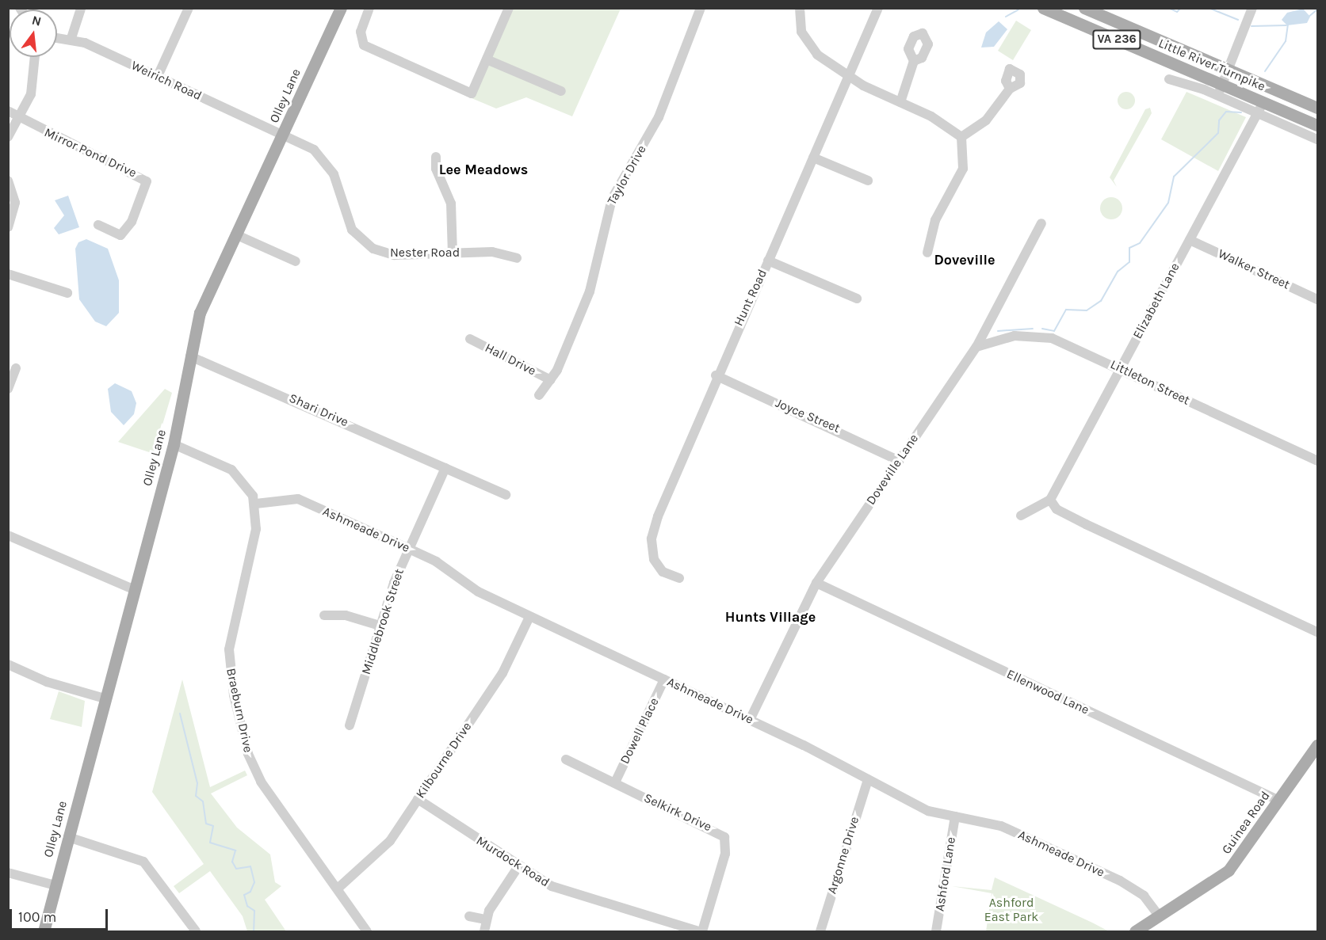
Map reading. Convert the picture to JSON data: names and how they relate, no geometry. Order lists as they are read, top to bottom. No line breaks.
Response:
{"streets":{"main road":["VA 236","Little River Turnpike","Olley Lane","Guinea Road"],"street":["Weirich Road","Mirror Pond Drive","Taylor Drive","Nester Road","Walker Street","Hunt Road","Elizabeth Lane","Hall Drive","Littleton Street","Shari Drive","Joyce Street","Doveville Lane","Ashmeade Drive","Middlebrook Street","Ellenwood Lane","Braeburn Drive","Dowell Place","Kilbourne Drive","Selkirk Drive","Argonne Drive","Murdock Road","Ashford Lane"]},"crossings":[["Little River Turnpike","Elizabeth Lane"],["Weirich Road","Olley Lane"],["Weirich Road","Nester Road"],["Olley Lane","Nester Road"],["Olley Lane","Shari Drive"],["Olley Lane","Braeburn Drive"],["Taylor Drive","Hall Drive"],["Walker Street","Elizabeth Lane"],["Hunt Road","Joyce Street"],["Elizabeth Lane","Littleton Street"],["Littleton Street","Doveville Lane"],["Shari Drive","Middlebrook Street"],["Joyce Street","Doveville Lane"],["Doveville Lane","Ashmeade Drive"],["Doveville Lane","Ellenwood Lane"],["Ashmeade Drive","Middlebrook Street"],["Ashmeade Drive","Braeburn Drive"],["Ashmeade Drive","Dowell Place"],["Ashmeade Drive","Kilbourne Drive"],["Ashmeade Drive","Guinea Road"],["Ashmeade Drive","Argonne Drive"],["Ashmeade Drive","Ashford Lane"],["Ellenwood Lane","Guinea Road"],["Braeburn Drive","Kilbourne Drive"],["Dowell Place","Selkirk Drive"],["Kilbourne Drive","Murdock Road"],["Selkirk Drive","Murdock Road"]],"districts":["Lee Meadows","Doveville","Hunts Village"],"parks":["Ashford East Park"],"scale_bar":"100 m","north":"top"}
